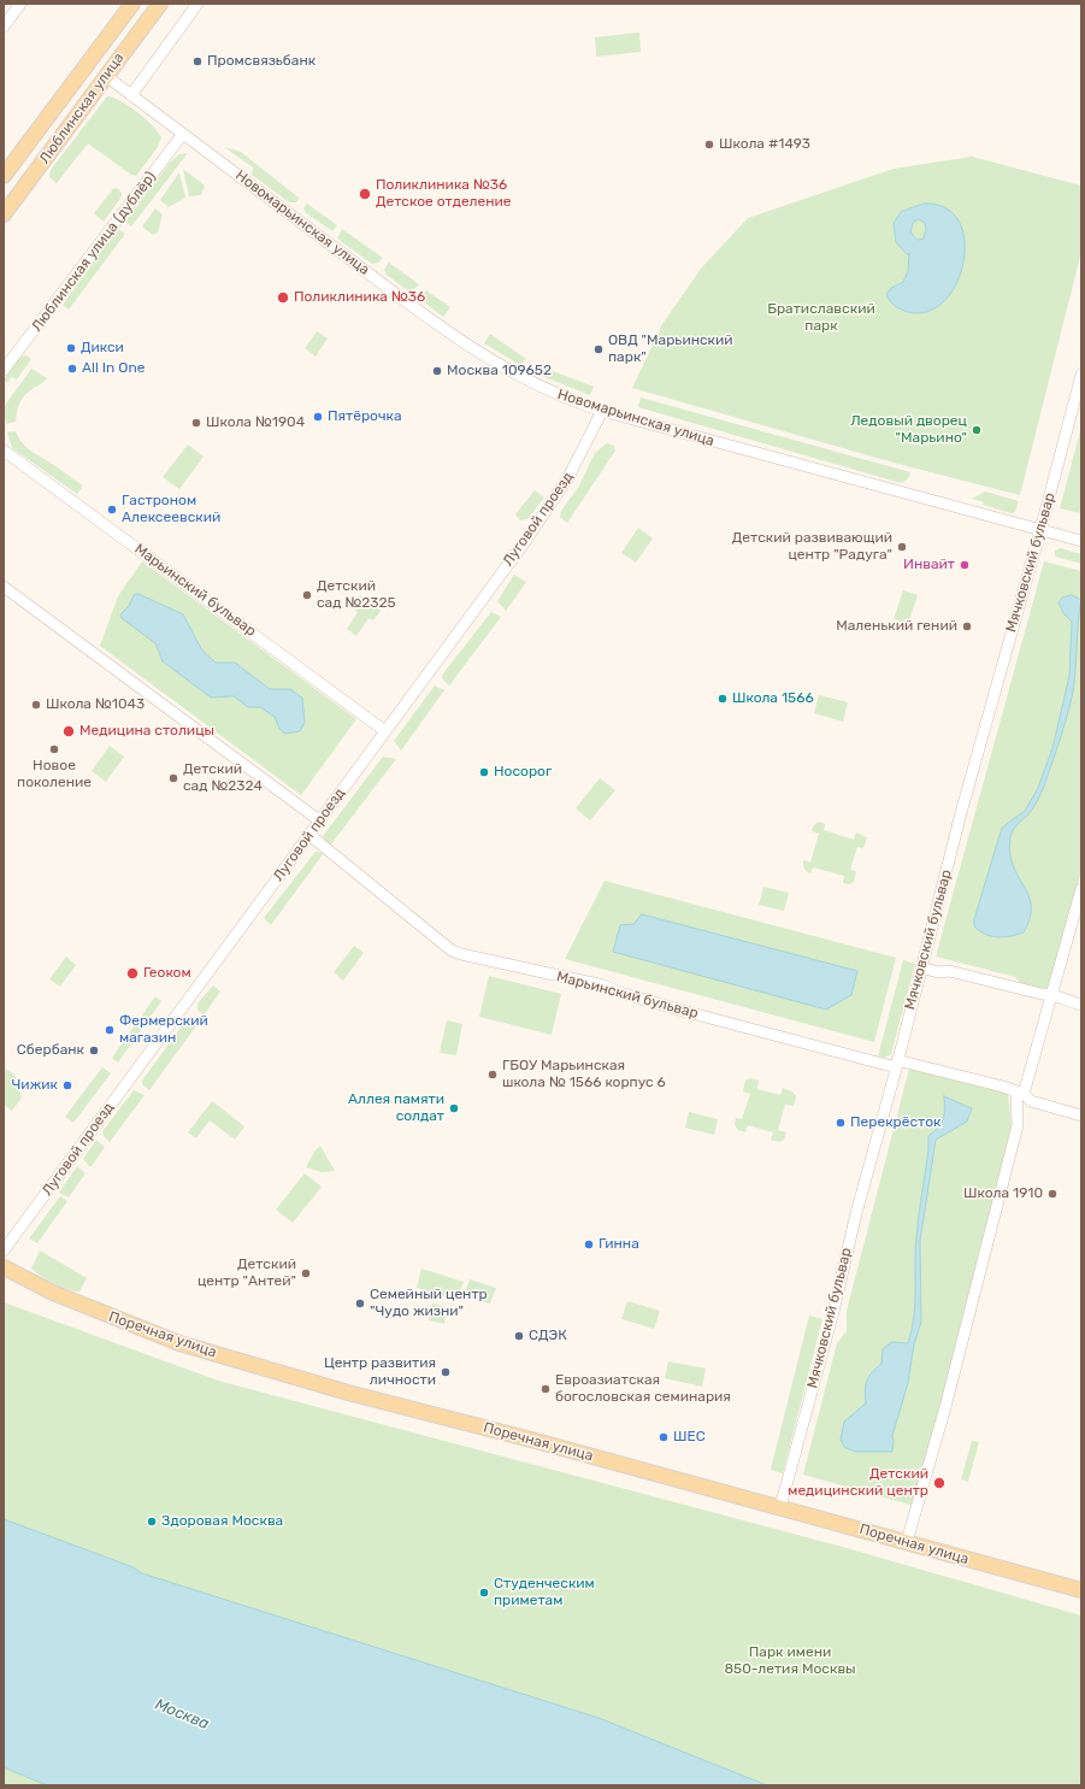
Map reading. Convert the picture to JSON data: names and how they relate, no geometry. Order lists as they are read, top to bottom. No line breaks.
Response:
{"streets":{"main road":["Люблинская улица","Поречная улица"],"street":["Новомарьинская улица","Люблинская улица (дублёр)","Луговой проезд","Мячковский бульвар","Марьинский бульвар"]},"crossings":[["Люблинская улица","Новомарьинская улица"],["Новомарьинская улица","Люблинская улица (дублёр)"],["Новомарьинская улица","Луговой проезд"],["Новомарьинская улица","Мячковский бульвар"],["Луговой проезд","Марьинский бульвар"],["Мячковский бульвар","Марьинский бульвар"],["Мячковский бульвар","Поречная улица"]],"water":["Москва"],"parks":["Братиславский парк","Парк имени 850-летия Москвы"],"places":["Промсвязьбанк","Школа #1493","Поликлиника №36 Детское отделение","Поликлиника №36","Дикси","ОВД \"Марьинский парк\"","All In One","Москва 109652","Пятёрочка","Школа №1904","Ледовый дворец \"Марьино\"","Гастроном Алексеевский","Детский развивающий центр \"Радуга\"","Инвайт","Детский сад №2325","Маленький гений","Школа 1566","Школа №1043","Медицина столицы","Новое поколение","Носорог","Детский сад №2324","Геоком","Фермерский магазин","Сбербанк","ГБОУ Марьинская школа № 1566 корпус 6","Чижик","Аллея памяти солдат","Перекрёсток","Школа 1910","Гинна","Детский центр \"Антей\"","Семейный центр \"Чудо жизни\"","СДЭК","Центр развития личности","Евроазиатская богословская семинария","ШЕС","Детский медицинский центр","Здоровая Москва","Студенческим приметам"]}
